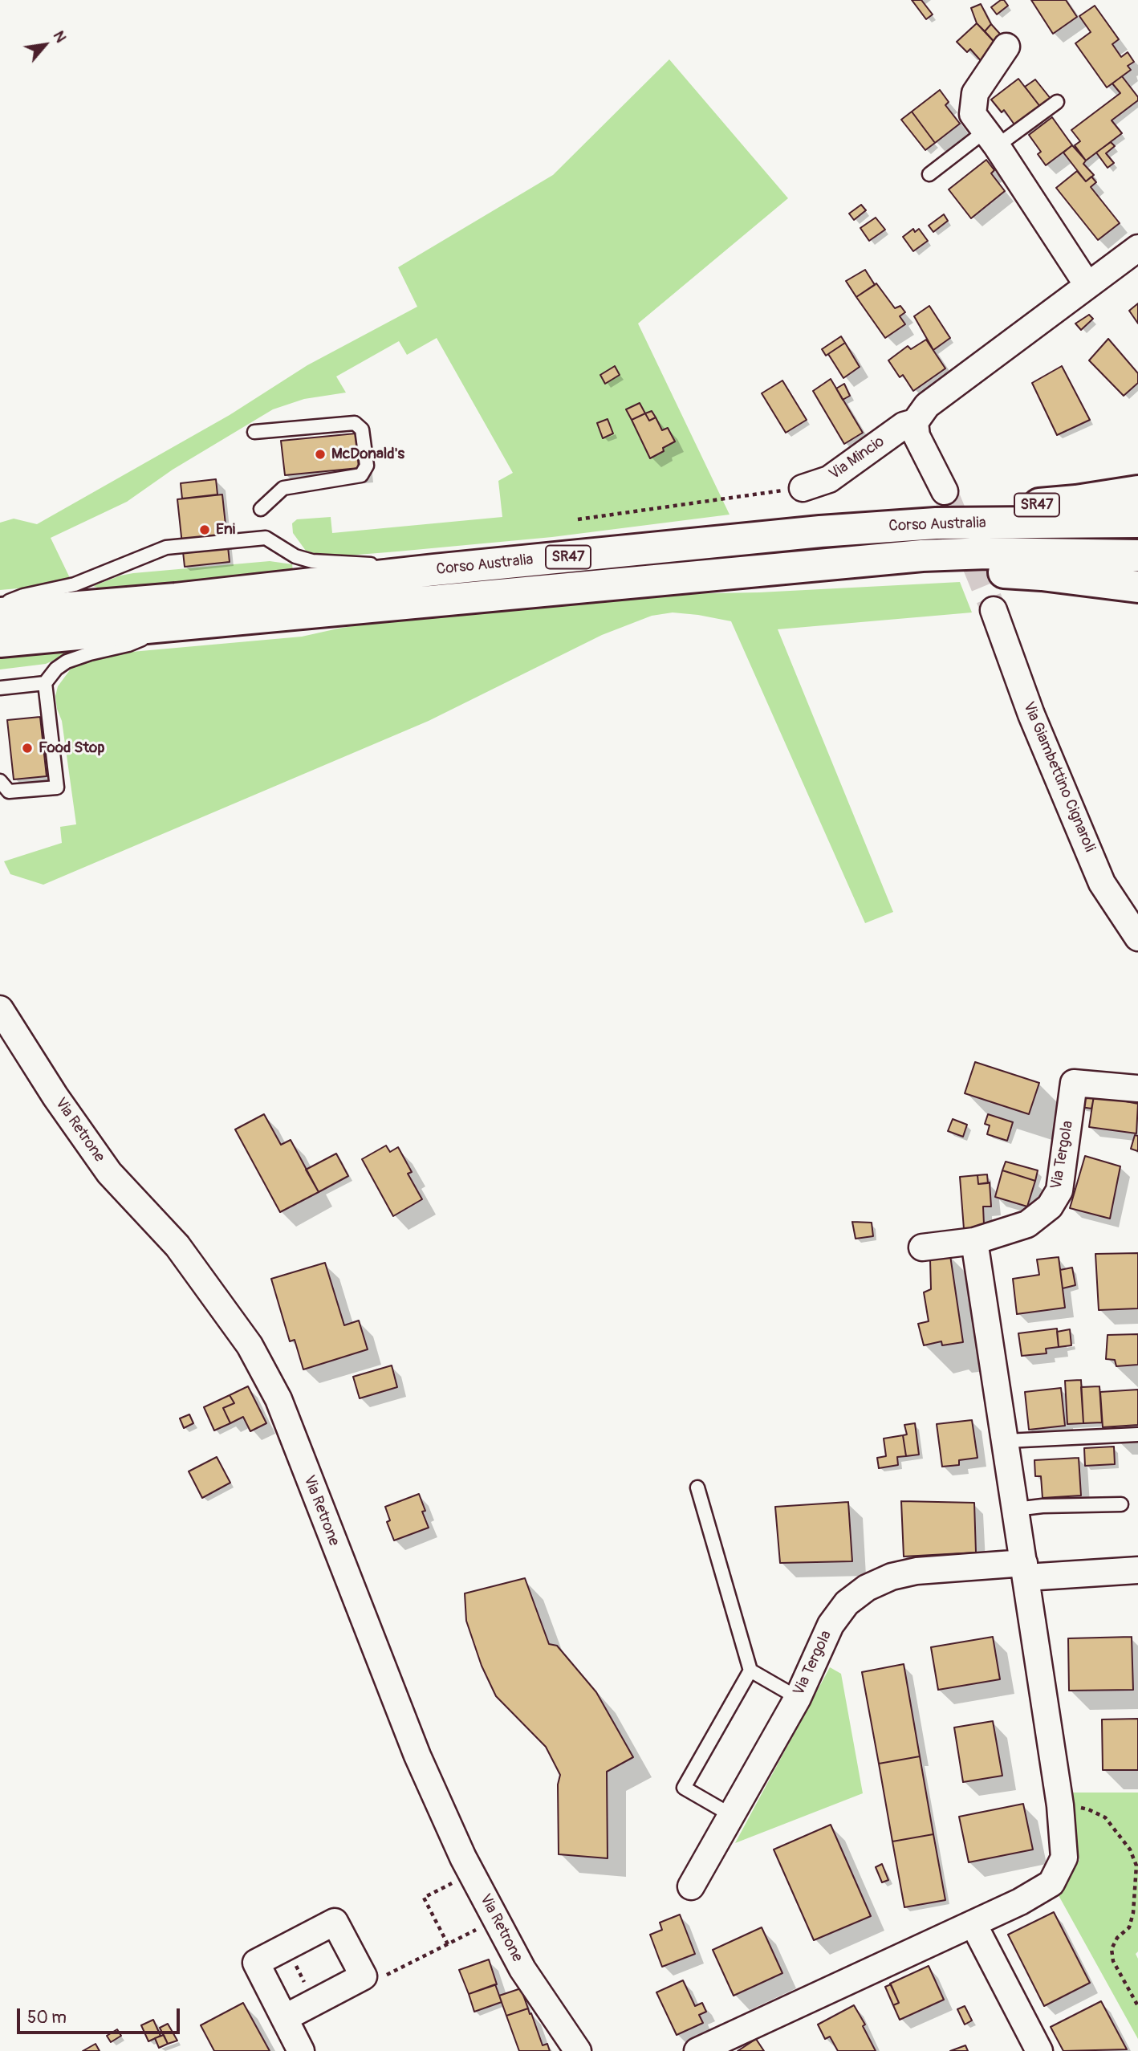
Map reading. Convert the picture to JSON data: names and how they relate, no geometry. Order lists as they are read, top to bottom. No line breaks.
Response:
{"streets":{"highway":["SR47","Corso Australia"],"street":["Via Mincio","Via Giambettino Cignaroli","Via Retrone","Via Tergola"]},"crossings":[["SR47","Corso Australia"]],"places":["McDonald's","Eni","Food Stop"],"scale_bar":"50 m","north":"top right"}
